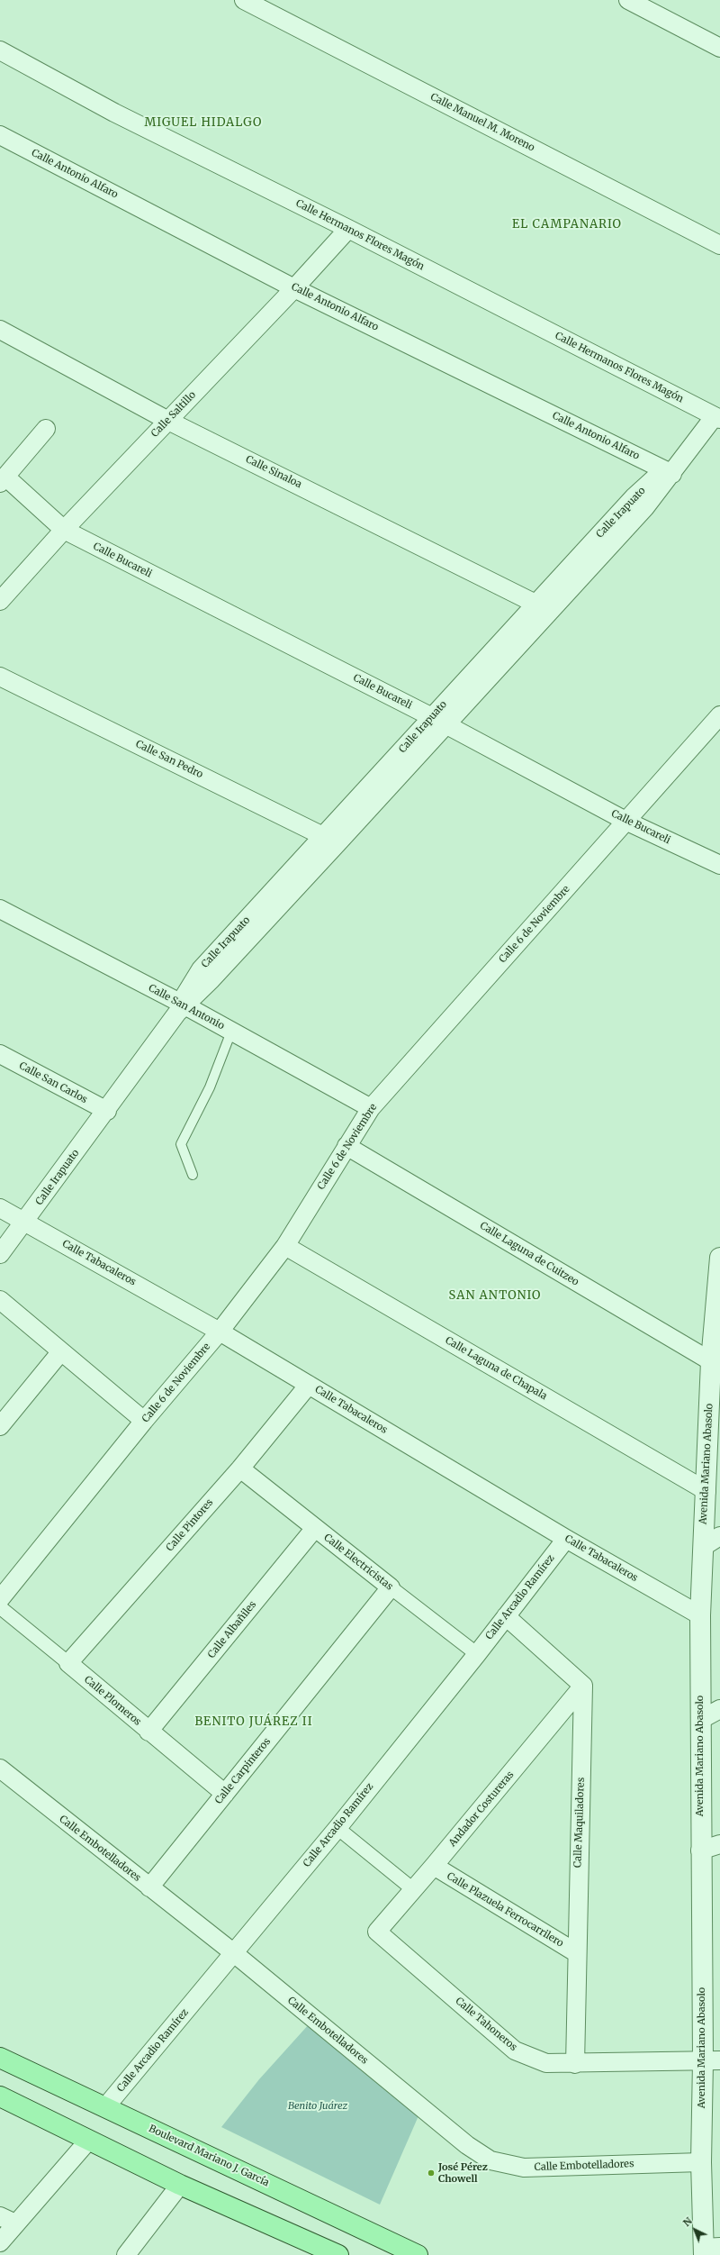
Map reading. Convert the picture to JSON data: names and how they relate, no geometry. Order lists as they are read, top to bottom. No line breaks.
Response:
{"streets":{"main road":["Boulevard Mariano J. García"],"street":["Calle Manuel M. Moreno","Calle Antonio Alfaro","Calle Hermanos Flores Magón","Calle Saltillo","Calle Sinaloa","Calle Irapuato","Calle Bucareli","Calle San Pedro","Calle 6 de Noviembre","Calle San Antonio","Calle San Carlos","Calle Laguna de Cuitzeo","Calle Tabacaleros","Calle Laguna de Chapala","Avenida Mariano Abasolo","Calle Pintores","Calle Electricistas","Calle Arcadio Ramírez","Calle Albañiles","Calle Plomeros","Calle Carpinteros","Andador Costureras","Calle Maquiladores","Calle Embotelladores","Calle Plazuela Ferrocarrilero","Calle Tahoneros"]},"crossings":[["Calle Antonio Alfaro","Calle Saltillo"],["Calle Antonio Alfaro","Calle Irapuato"],["Calle Hermanos Flores Magón","Calle Saltillo"],["Calle Hermanos Flores Magón","Calle Irapuato"],["Calle Saltillo","Calle Sinaloa"],["Calle Saltillo","Calle Bucareli"],["Calle Sinaloa","Calle Irapuato"],["Calle Irapuato","Calle Bucareli"],["Calle Irapuato","Calle San Pedro"],["Calle Irapuato","Calle San Antonio"],["Calle Irapuato","Calle San Carlos"],["Calle Irapuato","Calle Tabacaleros"],["Calle Bucareli","Calle 6 de Noviembre"],["Calle 6 de Noviembre","Calle San Antonio"],["Calle 6 de Noviembre","Calle Laguna de Cuitzeo"],["Calle 6 de Noviembre","Calle Tabacaleros"],["Calle 6 de Noviembre","Calle Laguna de Chapala"],["Calle 6 de Noviembre","Calle Plomeros"],["Calle Laguna de Cuitzeo","Avenida Mariano Abasolo"],["Calle Tabacaleros","Avenida Mariano Abasolo"],["Calle Tabacaleros","Calle Pintores"],["Calle Tabacaleros","Calle Arcadio Ramírez"],["Calle Laguna de Chapala","Avenida Mariano Abasolo"],["Avenida Mariano Abasolo","Calle Embotelladores"],["Avenida Mariano Abasolo","Calle Tahoneros"],["Calle Pintores","Calle Electricistas"],["Calle Pintores","Calle Plomeros"],["Calle Electricistas","Calle Arcadio Ramírez"],["Calle Electricistas","Calle Albañiles"],["Calle Electricistas","Calle Carpinteros"],["Calle Arcadio Ramírez","Calle Embotelladores"],["Calle Arcadio Ramírez","Boulevard Mariano J. García"],["Calle Albañiles","Calle Plomeros"],["Calle Plomeros","Calle Carpinteros"],["Calle Carpinteros","Calle Embotelladores"],["Andador Costureras","Calle Maquiladores"],["Andador Costureras","Calle Plazuela Ferrocarrilero"],["Andador Costureras","Calle Tahoneros"],["Calle Maquiladores","Calle Plazuela Ferrocarrilero"],["Calle Maquiladores","Calle Tahoneros"]],"districts":["MIGUEL HIDALGO","EL CAMPANARIO","SAN ANTONIO","BENITO JUÁREZ II"],"parks":["Benito Juárez"],"places":["José Pérez Chowell"],"north":"top left"}
